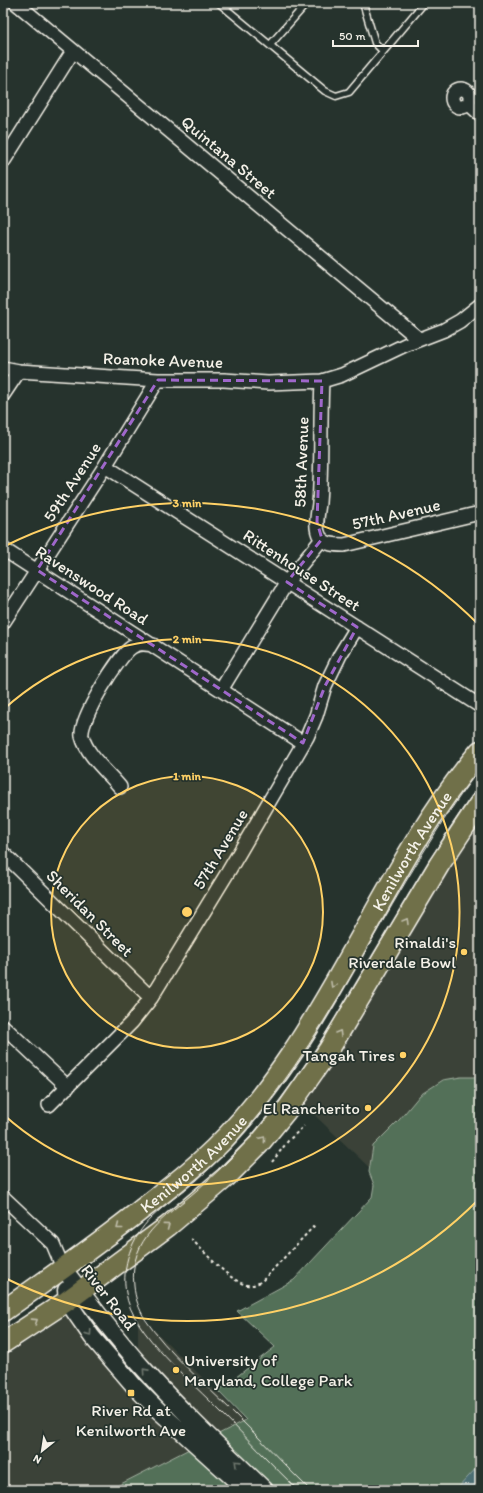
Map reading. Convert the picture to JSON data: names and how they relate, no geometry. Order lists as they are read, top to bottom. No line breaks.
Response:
{"streets":{"main road":["Kenilworth Avenue"],"street":["Quintana Street","Roanoke Avenue","58th Avenue","59th Avenue","57th Avenue","Rittenhouse Street","Ravenswood Road","Sheridan Street","River Road"]},"crossings":[["Roanoke Avenue","58th Avenue"],["Roanoke Avenue","59th Avenue"],["58th Avenue","57th Avenue"],["59th Avenue","Rittenhouse Street"],["59th Avenue","Ravenswood Road"],["57th Avenue","Rittenhouse Street"],["57th Avenue","Ravenswood Road"],["57th Avenue","Sheridan Street"],["Kenilworth Avenue","River Road"]],"places":{"other":["Rinaldi's Riverdale Bowl","Tangah Tires","El Rancherito","University of Maryland, College Park"],"transit":["River Rd at Kenilworth Ave"]},"scale_bar":"50 m","north":"bottom left","rings":["3 min","2 min","1 min"]}
